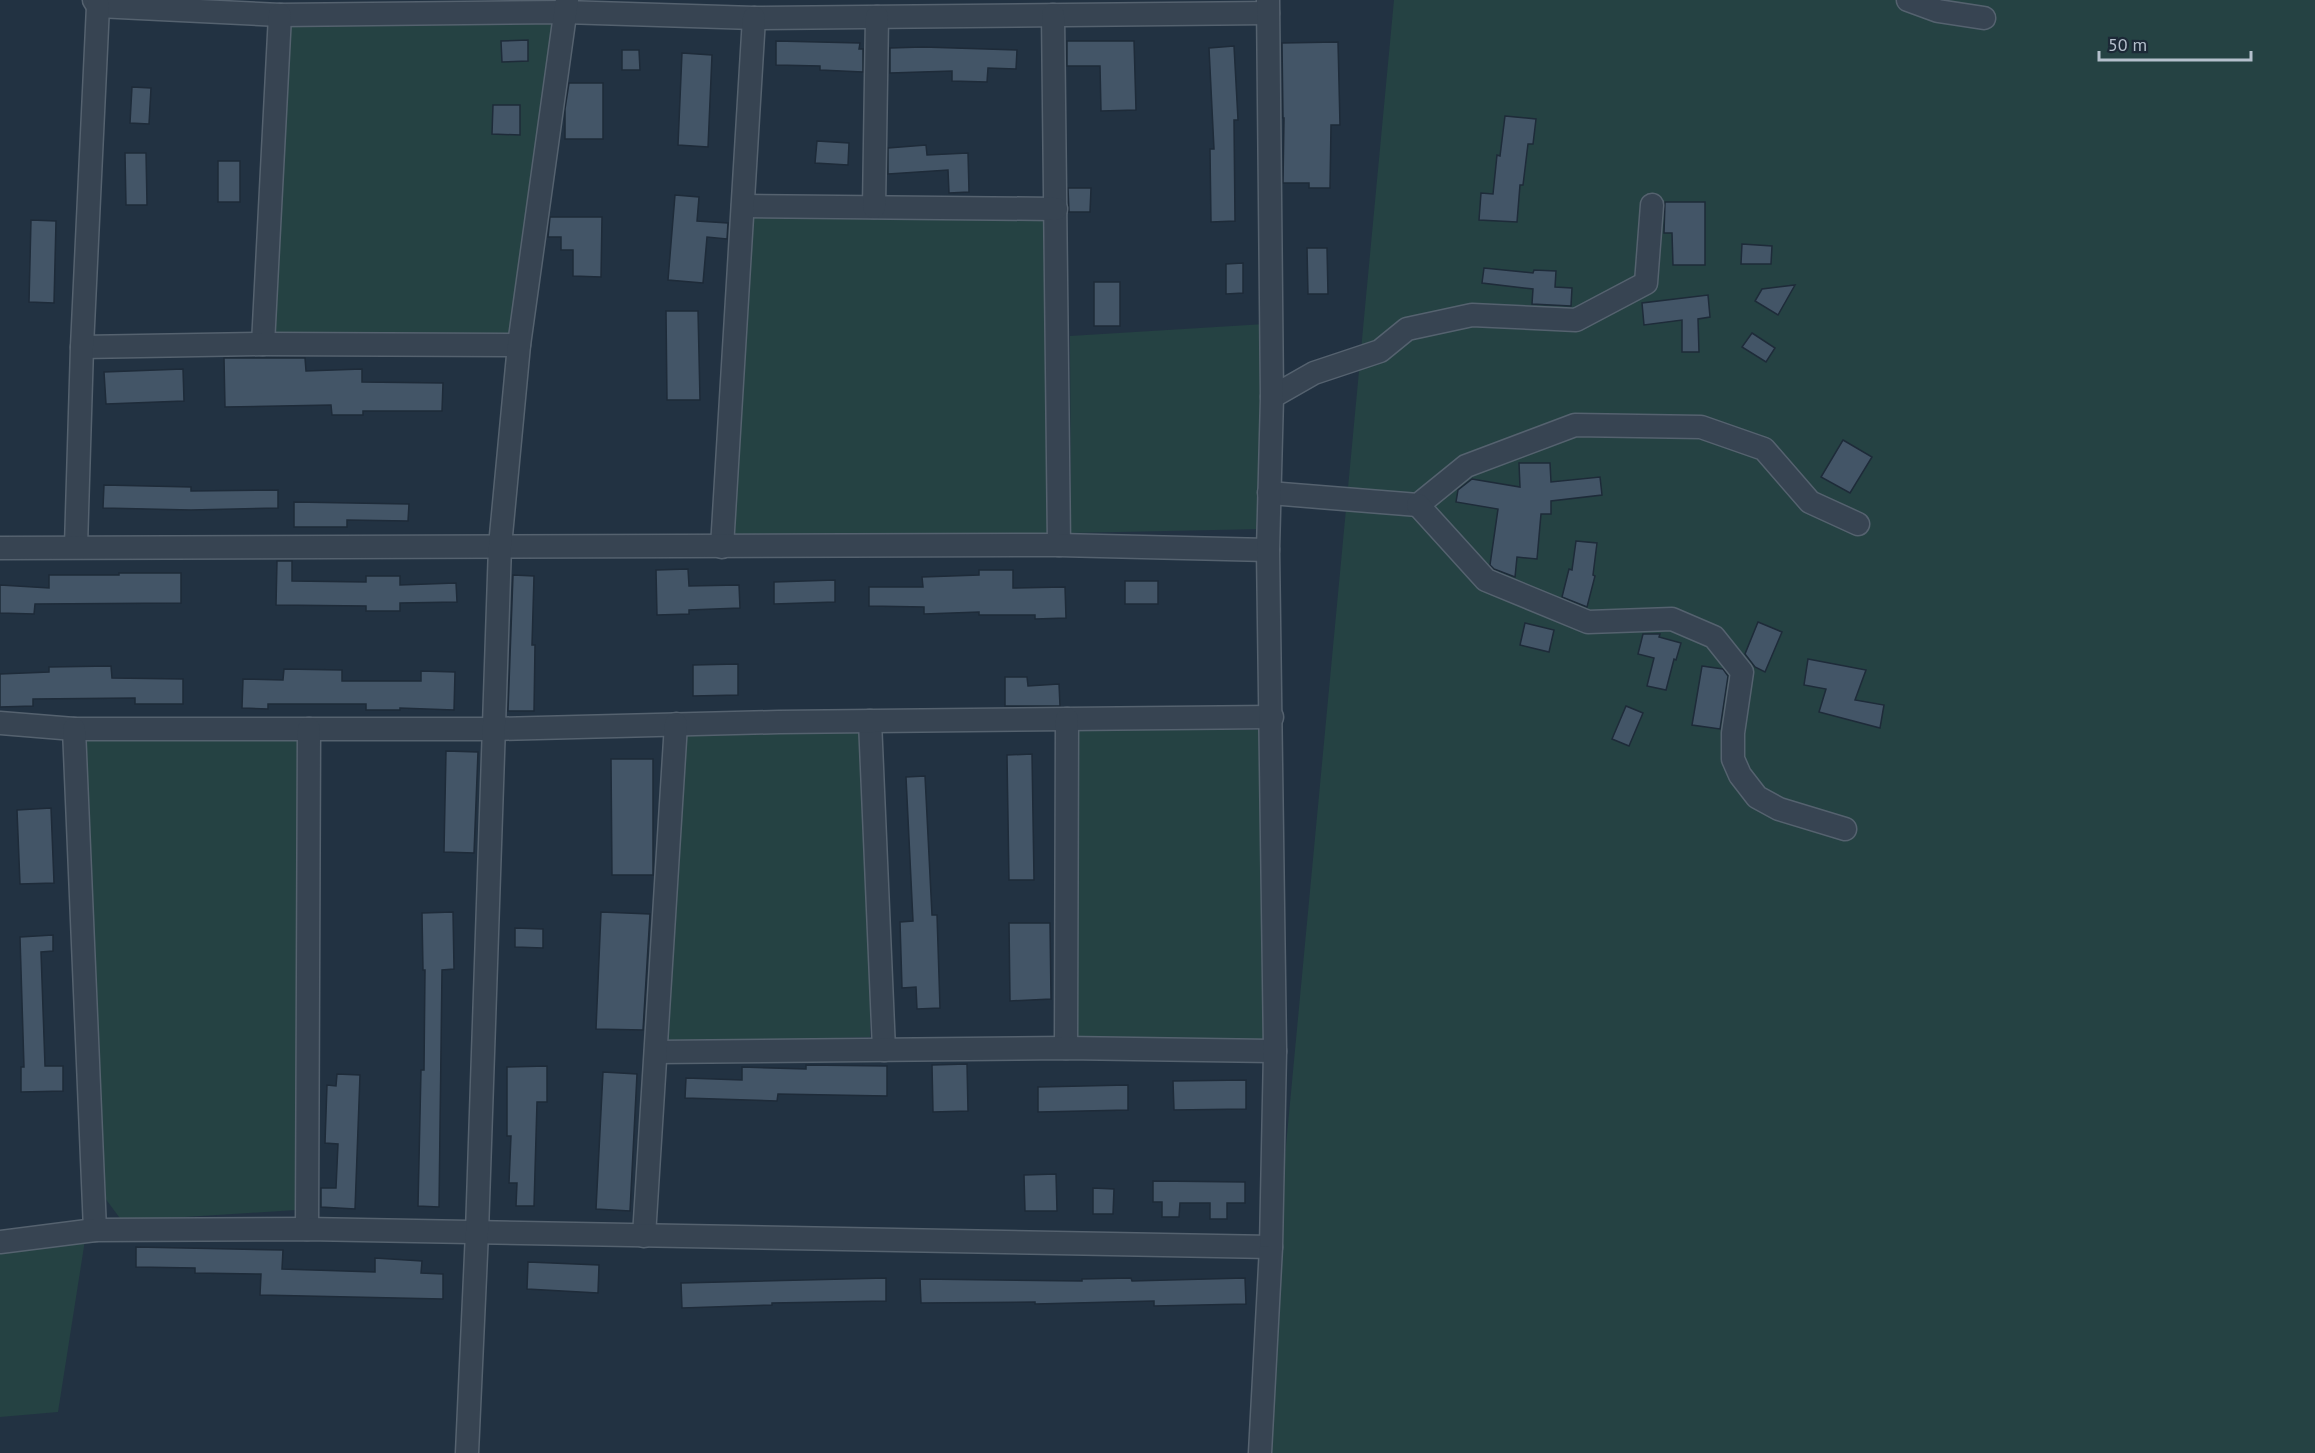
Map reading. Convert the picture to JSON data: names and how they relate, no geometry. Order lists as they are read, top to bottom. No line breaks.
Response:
{"scale_bar":"50 m"}
